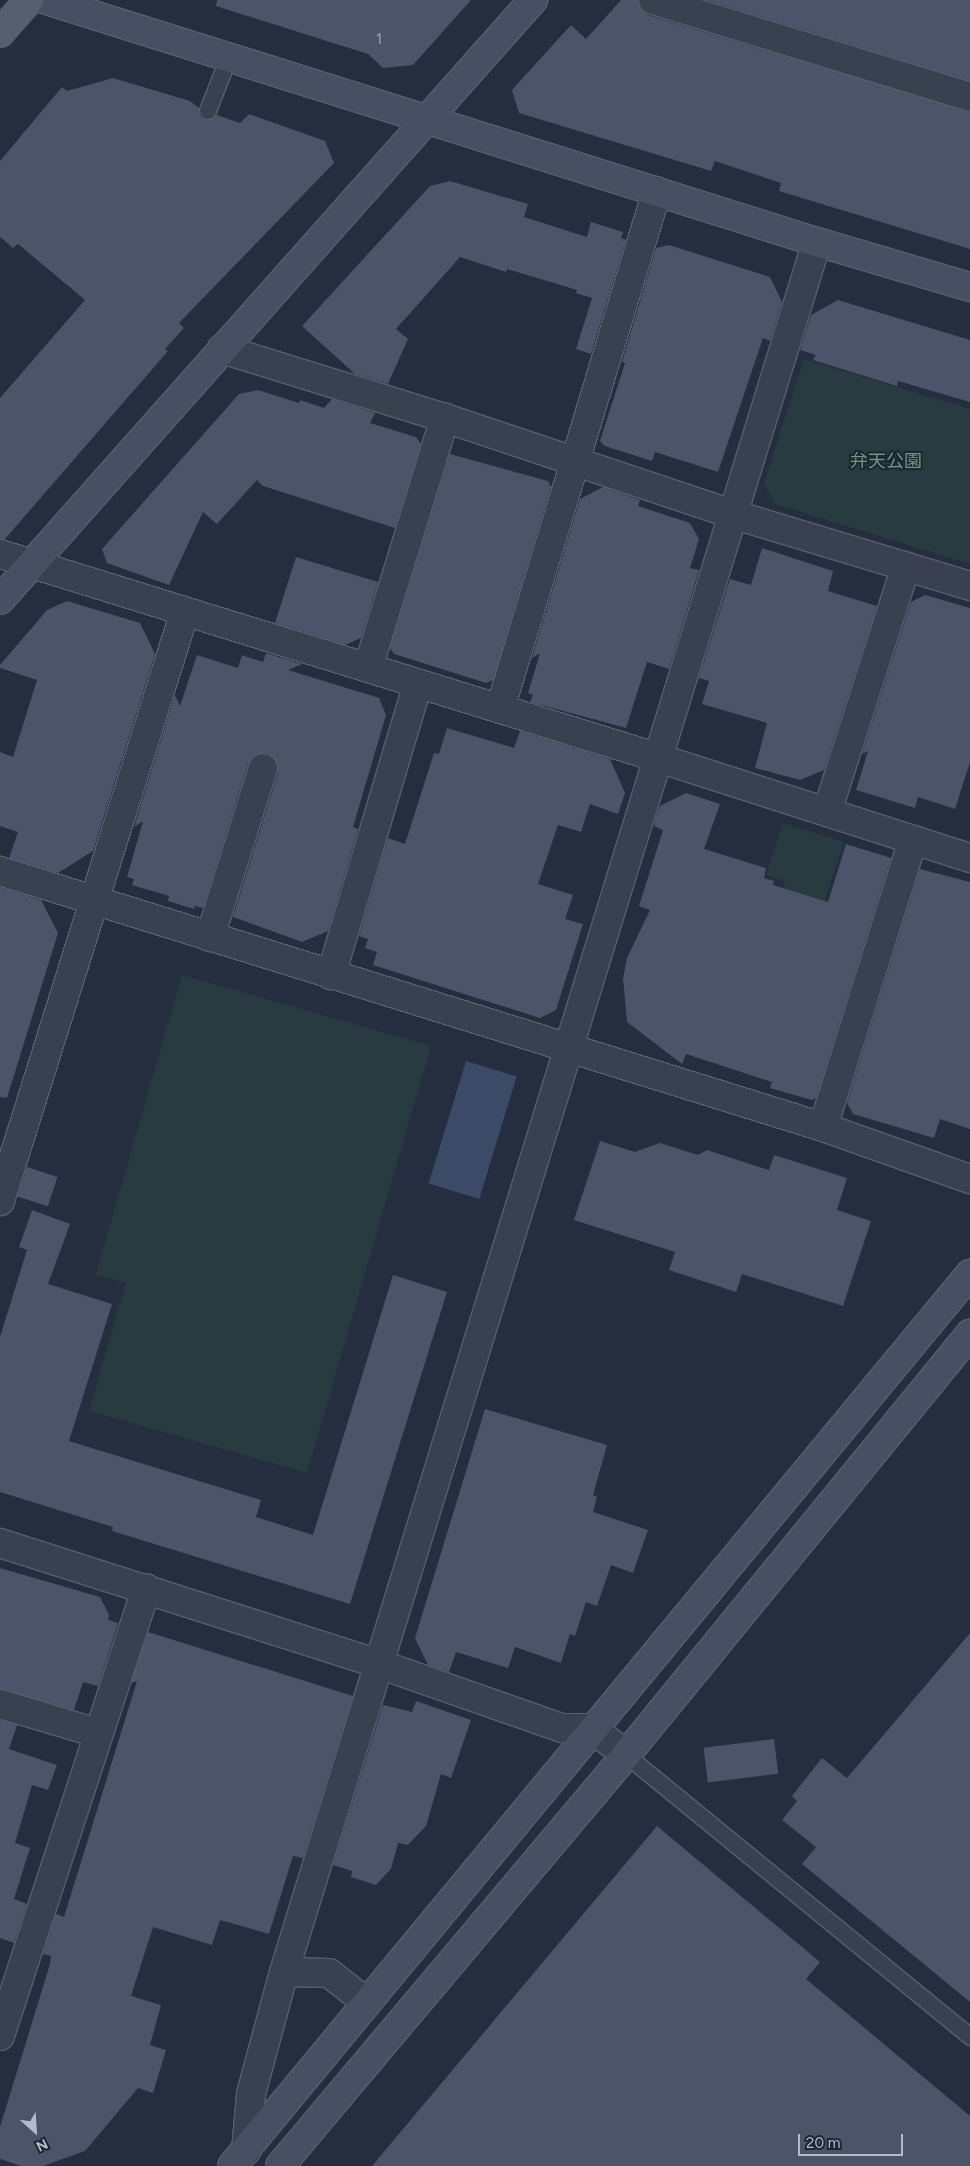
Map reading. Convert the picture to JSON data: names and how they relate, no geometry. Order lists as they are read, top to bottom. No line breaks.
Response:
{"parks":["弁天公園"],"house_numbers":["1"],"scale_bar":"20 m","north":"bottom right"}
